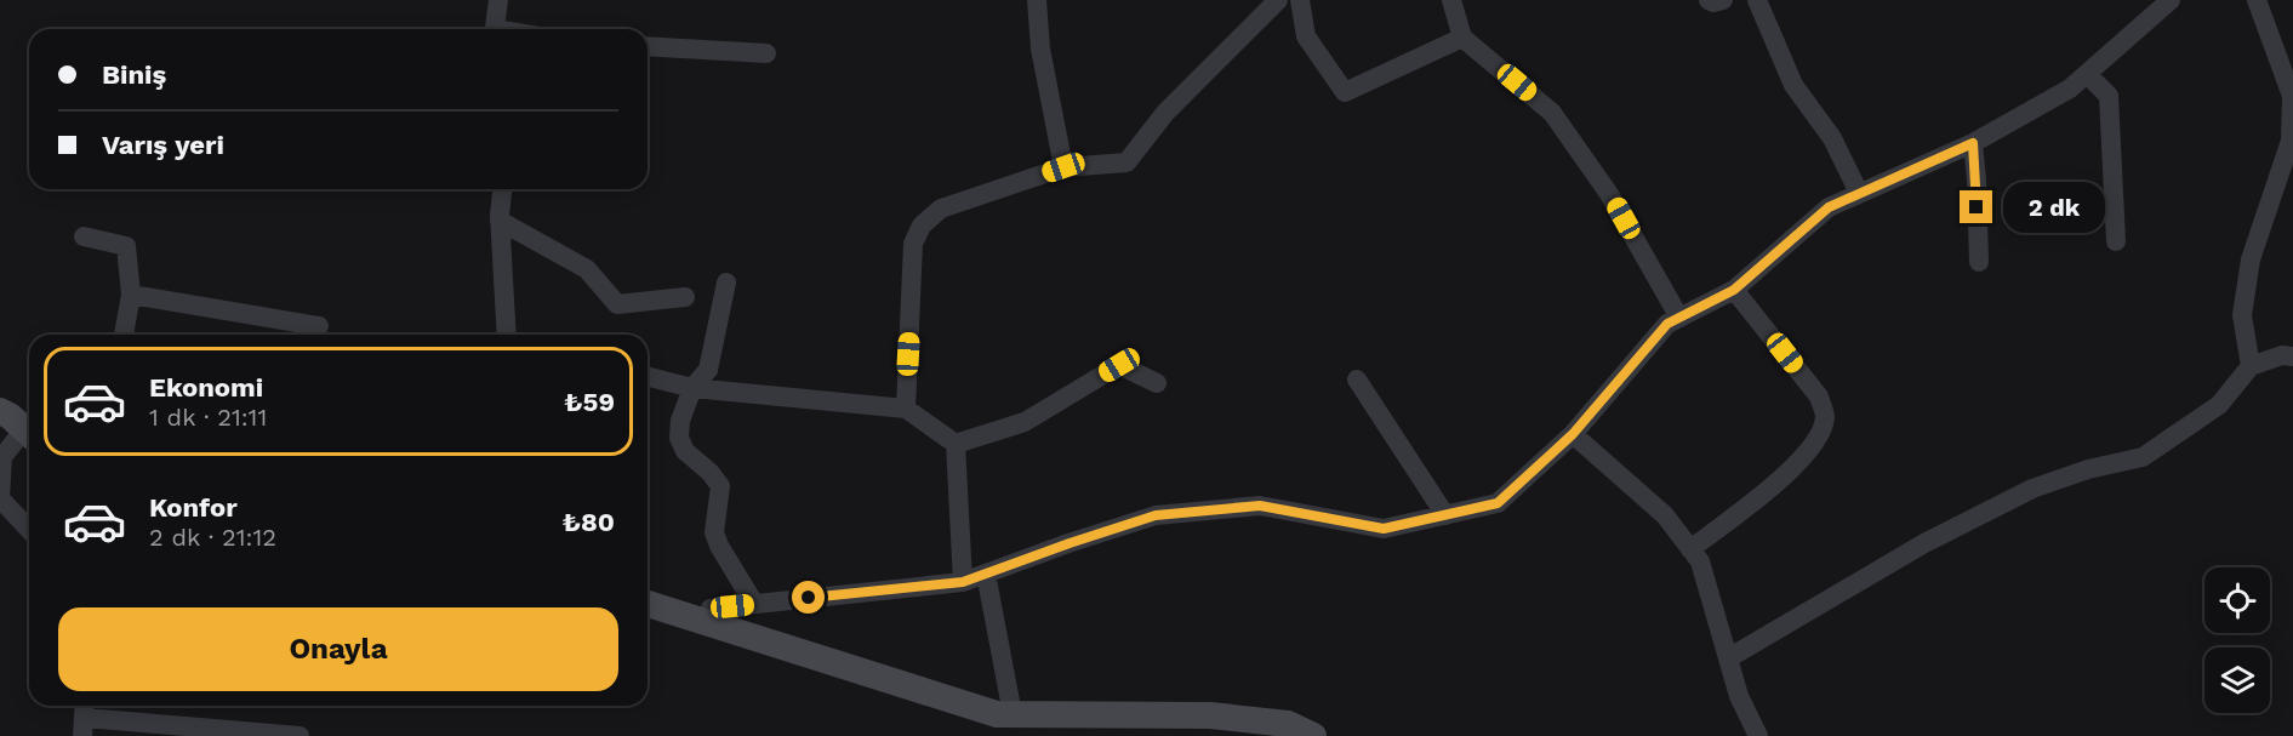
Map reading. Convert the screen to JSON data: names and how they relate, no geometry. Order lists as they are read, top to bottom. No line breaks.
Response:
{"page":{"banner":["Biniş","Varış yeri"],"bubble":"2 dk","list":[{"name":"Ekonomi","note":"1 dk · 21:11","value":"₺59"},{"name":"Konfor","note":"2 dk · 21:12","value":"₺80"}],"buttons":"Onayla"}}
